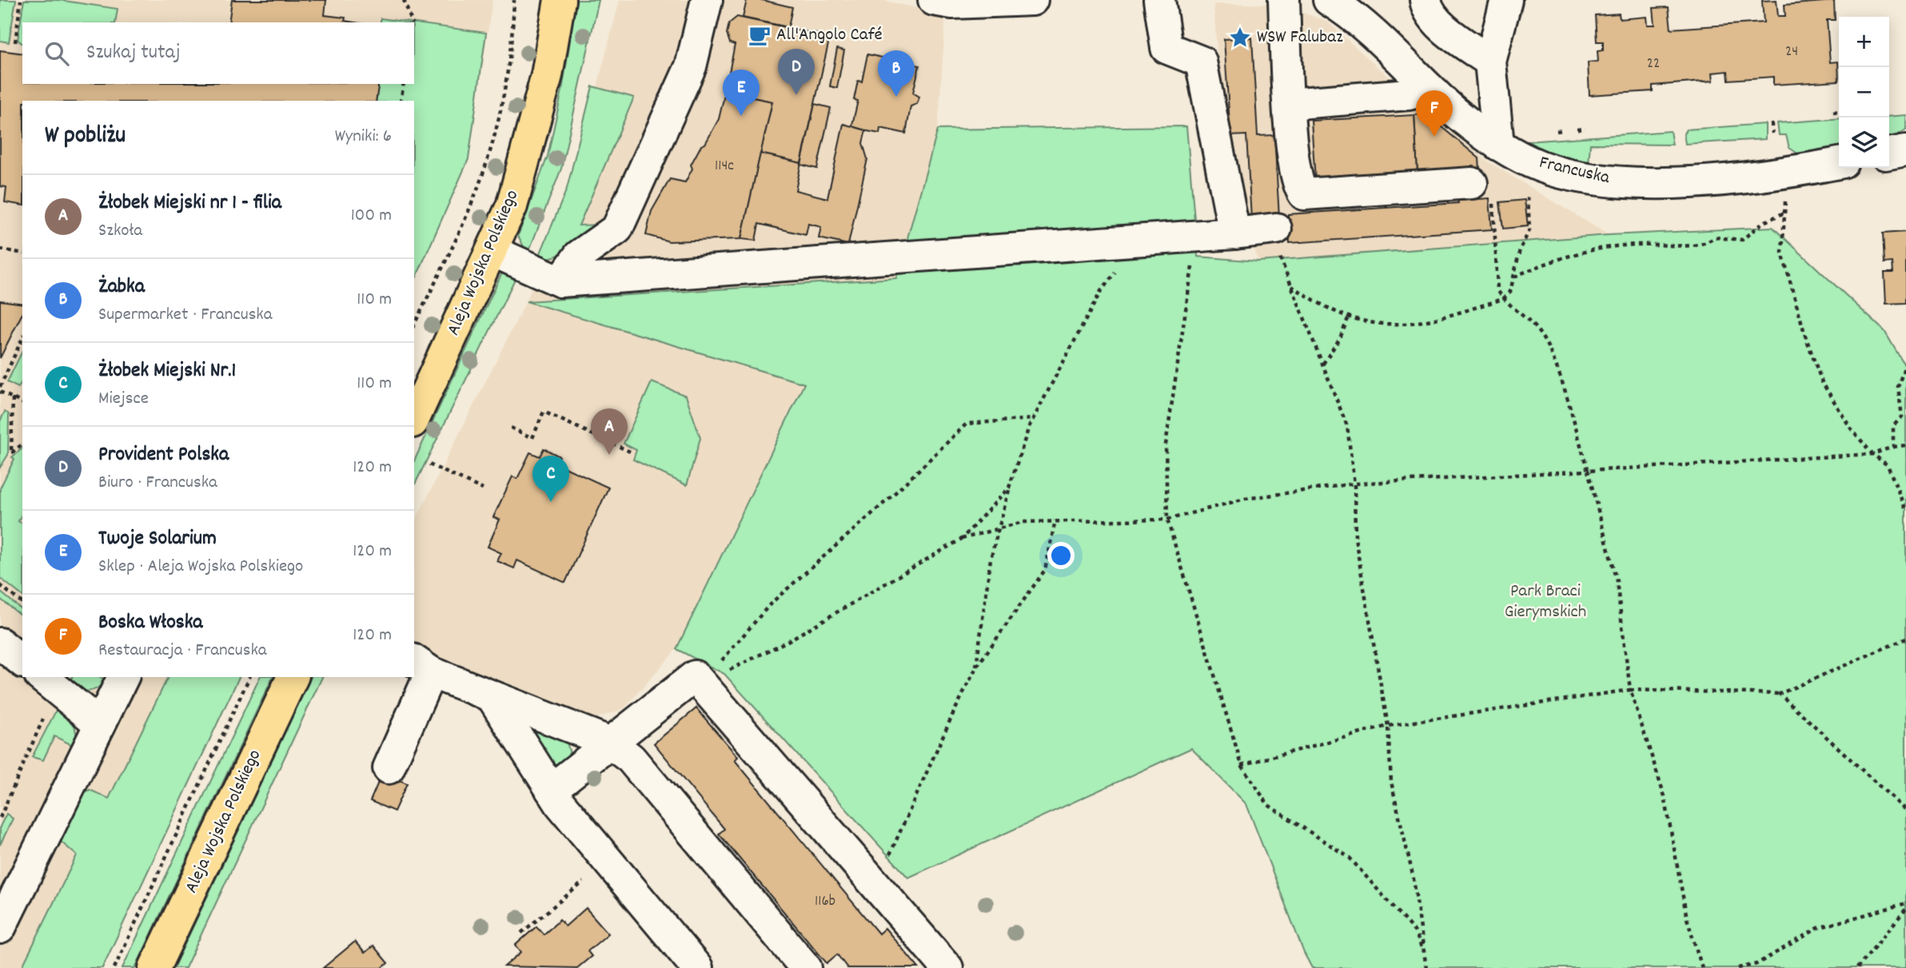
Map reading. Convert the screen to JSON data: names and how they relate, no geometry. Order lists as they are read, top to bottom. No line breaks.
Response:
{"streets":{"main road":["Aleja Wojska Polskiego"],"street":["Francuska"]},"parks":["Park Braci Gierymskich"],"places":{"cafe":["All'Angolo Café"],"place":["WSW Falubaz"]},"house_numbers":["24","22","114c","116b"],"page":{"map_buttons":["+","−"],"search":"Szukaj tutaj","pins":["D","B","E","F","A","C"],"heading":["W pobliżu","Wyniki: 6"],"list":[{"mark":"A","name":"Żłobek Miejski nr 1 - filia","note":"Szkoła","value":"100 m"},{"mark":"B","name":"Żabka","note":"Supermarket · Francuska","value":"110 m"},{"mark":"C","name":"Żłobek Miejski Nr.1","note":"Miejsce","value":"110 m"},{"mark":"D","name":"Provident Polska","note":"Biuro · Francuska","value":"120 m"},{"mark":"E","name":"Twoje Solarium","note":"Sklep · Aleja Wojska Polskiego","value":"120 m"},{"mark":"F","name":"Boska Włoska","note":"Restauracja · Francuska","value":"120 m"}]}}
